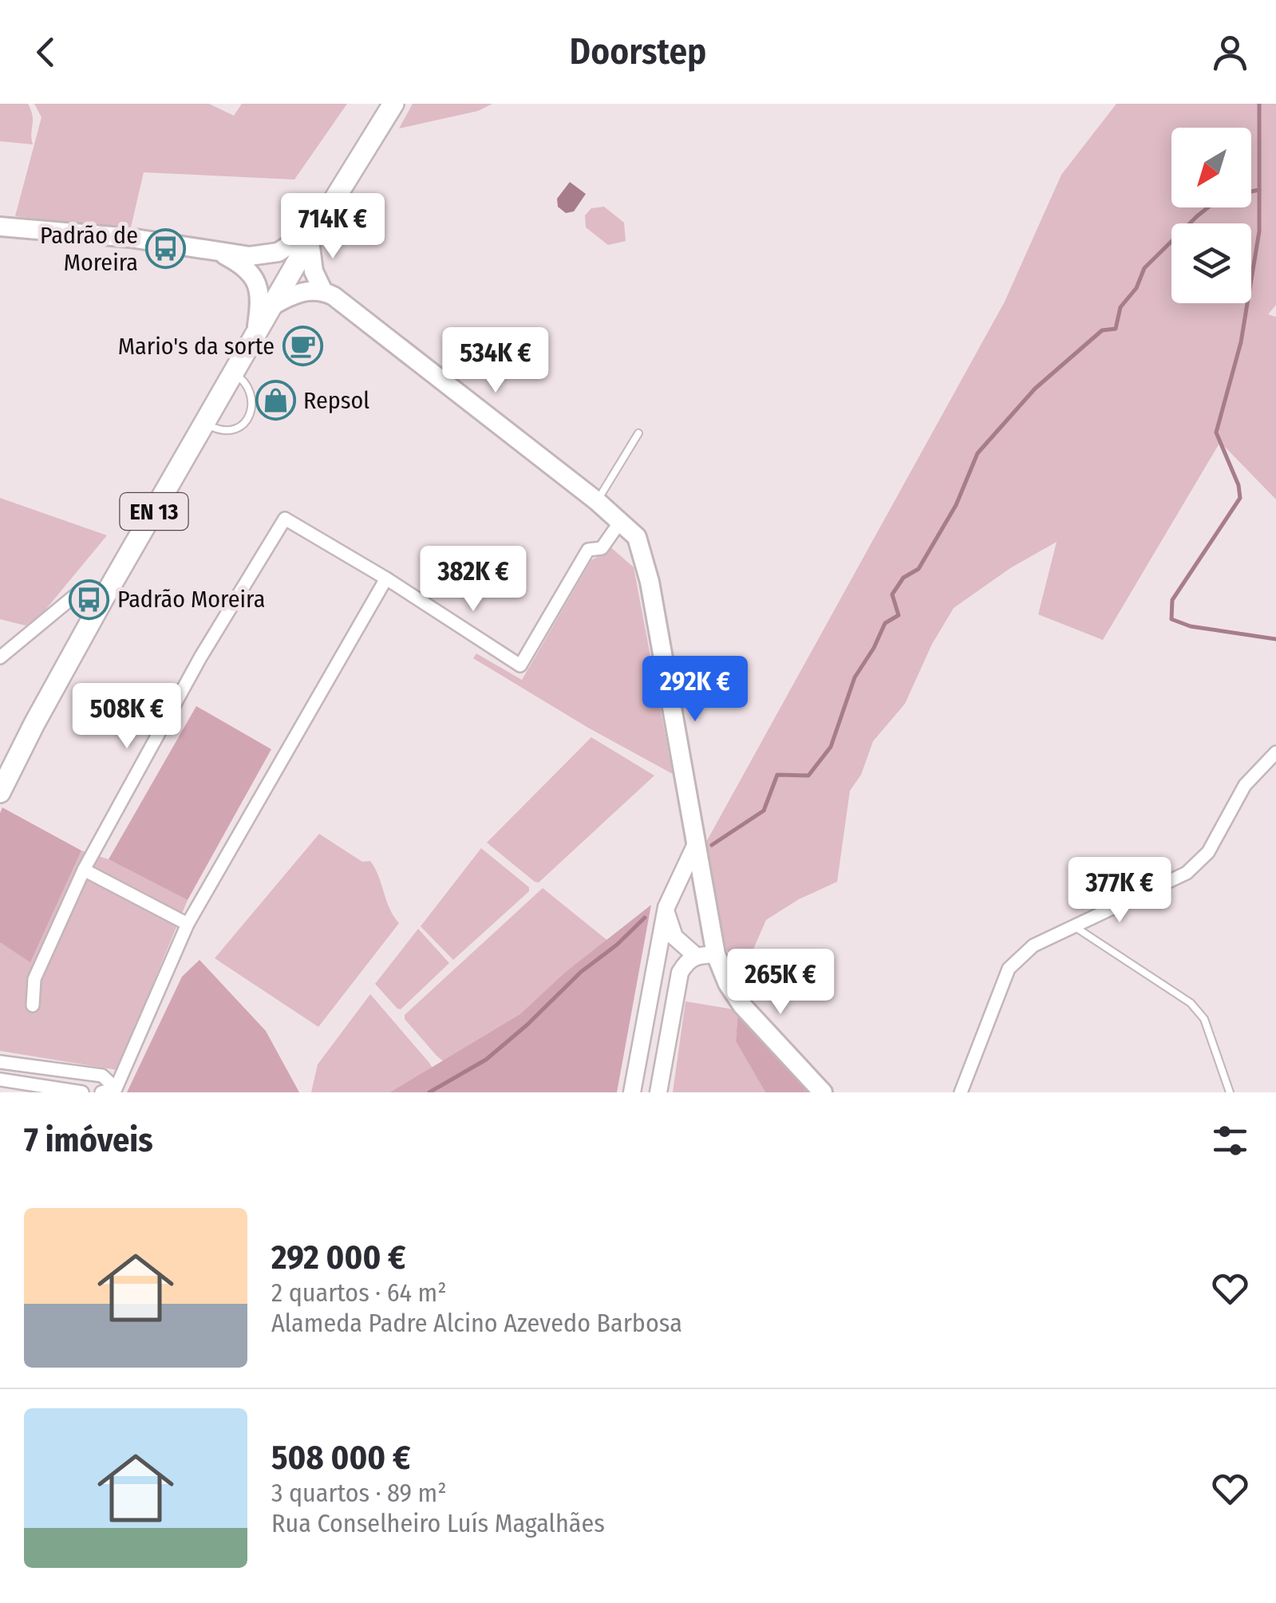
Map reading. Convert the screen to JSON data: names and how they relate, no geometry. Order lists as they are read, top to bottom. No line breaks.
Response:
{"streets":{"main road":["EN 13"]},"places":{"bus stop":["Padrão de Moreira","Padrão Moreira"],"cafe":["Mario's da sorte"],"shop":["Repsol"]},"north":"bottom left","page":{"header":"Doorstep","price":["714K €","534K €","382K €","292K €","508K €","377K €","265K €"],"heading":"7 imóveis","list":[{"name":"292 000 €","note":"2 quartos · 64 m² · Alameda Padre Alcino Azevedo Barbosa"},{"name":"508 000 €","note":"3 quartos · 89 m² · Rua Conselheiro Luís Magalhães"}]}}
